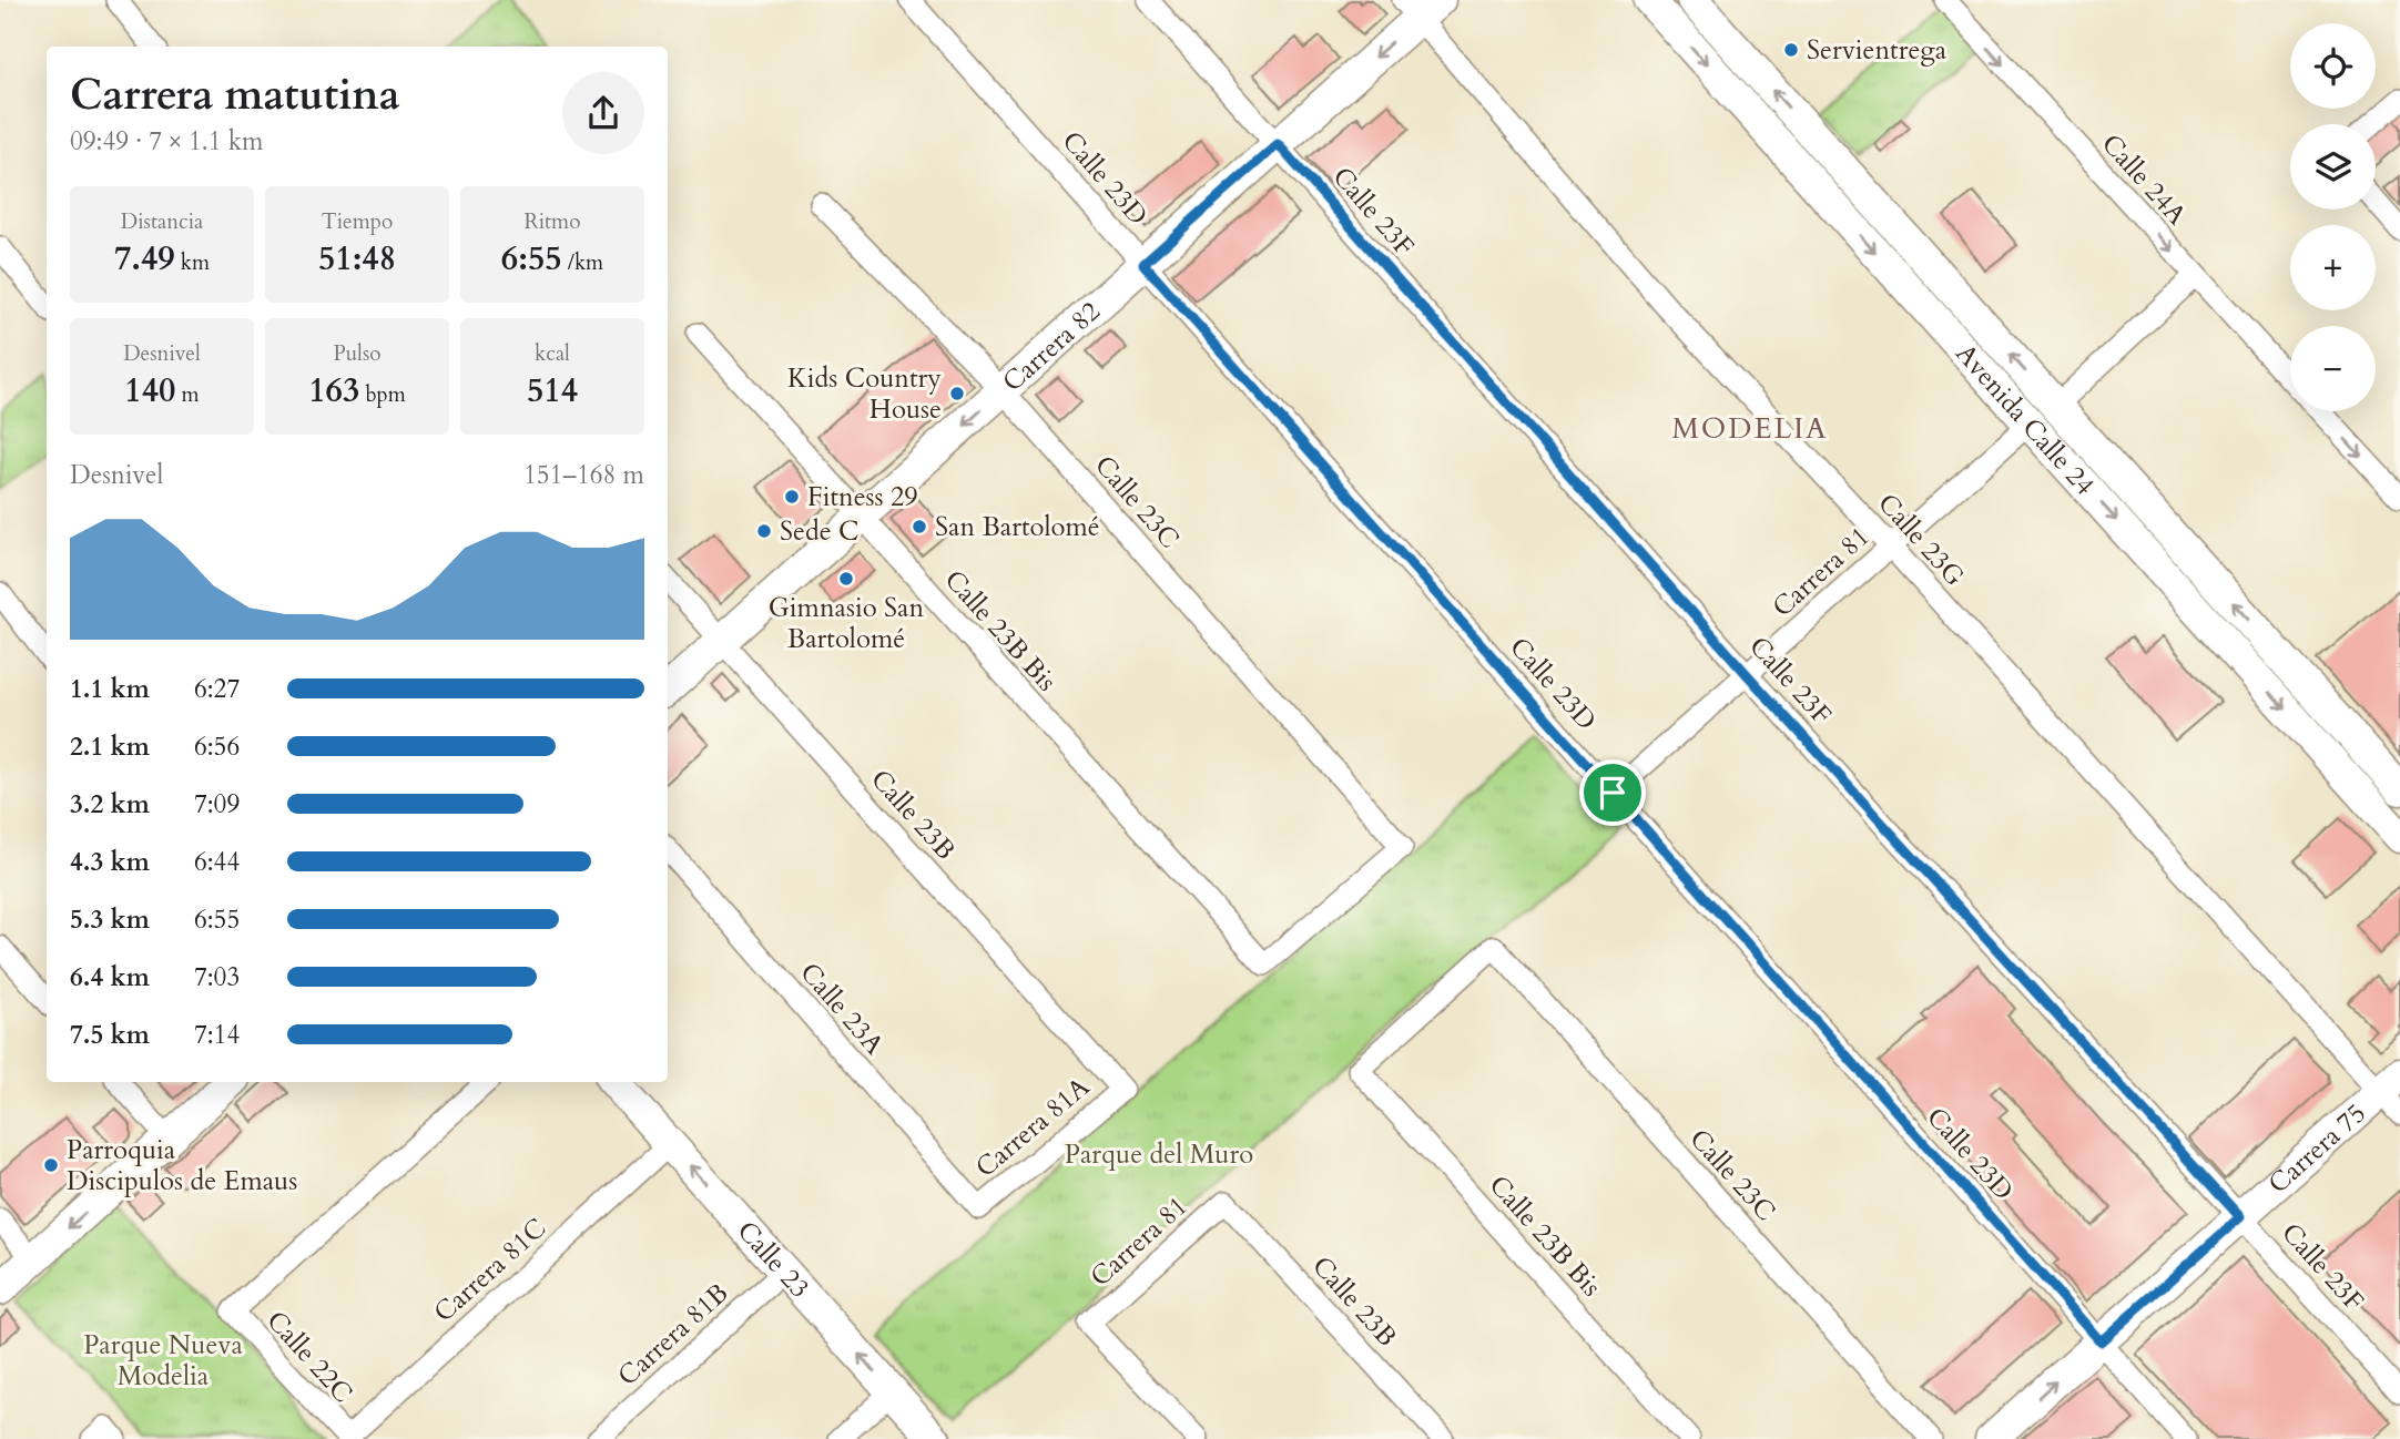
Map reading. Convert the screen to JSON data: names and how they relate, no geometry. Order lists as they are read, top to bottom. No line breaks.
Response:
{"streets":{"street":["Calle 23D","Calle 24A","Calle 23F","Carrera 82","Avenida Calle 24","Calle 23C","Calle 23G","Carrera 81","Calle 23B Bis","Calle 23B","Calle 23A","Carrera 81A","Carrera 75","Calle 23","Carrera 81C","Carrera 81B","Calle 22C"]},"crossings":[["Calle 23D","Carrera 82"],["Calle 23D","Carrera 81"],["Calle 23D","Carrera 75"],["Calle 23F","Carrera 82"],["Calle 23F","Carrera 81"],["Calle 23F","Carrera 75"],["Carrera 82","Calle 23C"],["Carrera 82","Calle 23G"],["Carrera 82","Calle 23B Bis"],["Carrera 82","Calle 23B"],["Avenida Calle 24","Carrera 81"],["Calle 23C","Calle 23B Bis"],["Calle 23G","Carrera 81"],["Calle 23G","Carrera 75"],["Carrera 81","Calle 23B"],["Calle 23B","Carrera 81A"],["Calle 23A","Carrera 81A"],["Calle 23","Carrera 81C"],["Calle 23","Carrera 81B"],["Carrera 81C","Calle 22C"]],"one_way":["Calle 24A","Carrera 82","Calle 23"],"districts":["MODELIA"],"parks":["Parque del Muro","Parque Nueva Modelia"],"places":["Servientrega","Kids Country House","Fitness 29","San Bartolomé","Sede C","Gimnasio San Bartolomé","Parroquia Discipulos de Emaus"],"page":{"map_buttons":["+","−"],"heading":["Carrera matutina","09:49 · 7 × 1.1 km"],"stats":[["Distancia","7.49 km"],["Tiempo","51:48"],["Ritmo","6:55 /km"],["Desnivel","140 m"],["Pulso","163 bpm"],["kcal","514"]],"chart":["Desnivel","151–168 m"],"list":[{"name":"1.1 km","note":"6:27"},{"name":"2.1 km","note":"6:56"},{"name":"3.2 km","note":"7:09"},{"name":"4.3 km","note":"6:44"},{"name":"5.3 km","note":"6:55"},{"name":"6.4 km","note":"7:03"},{"name":"7.5 km","note":"7:14"}]}}
